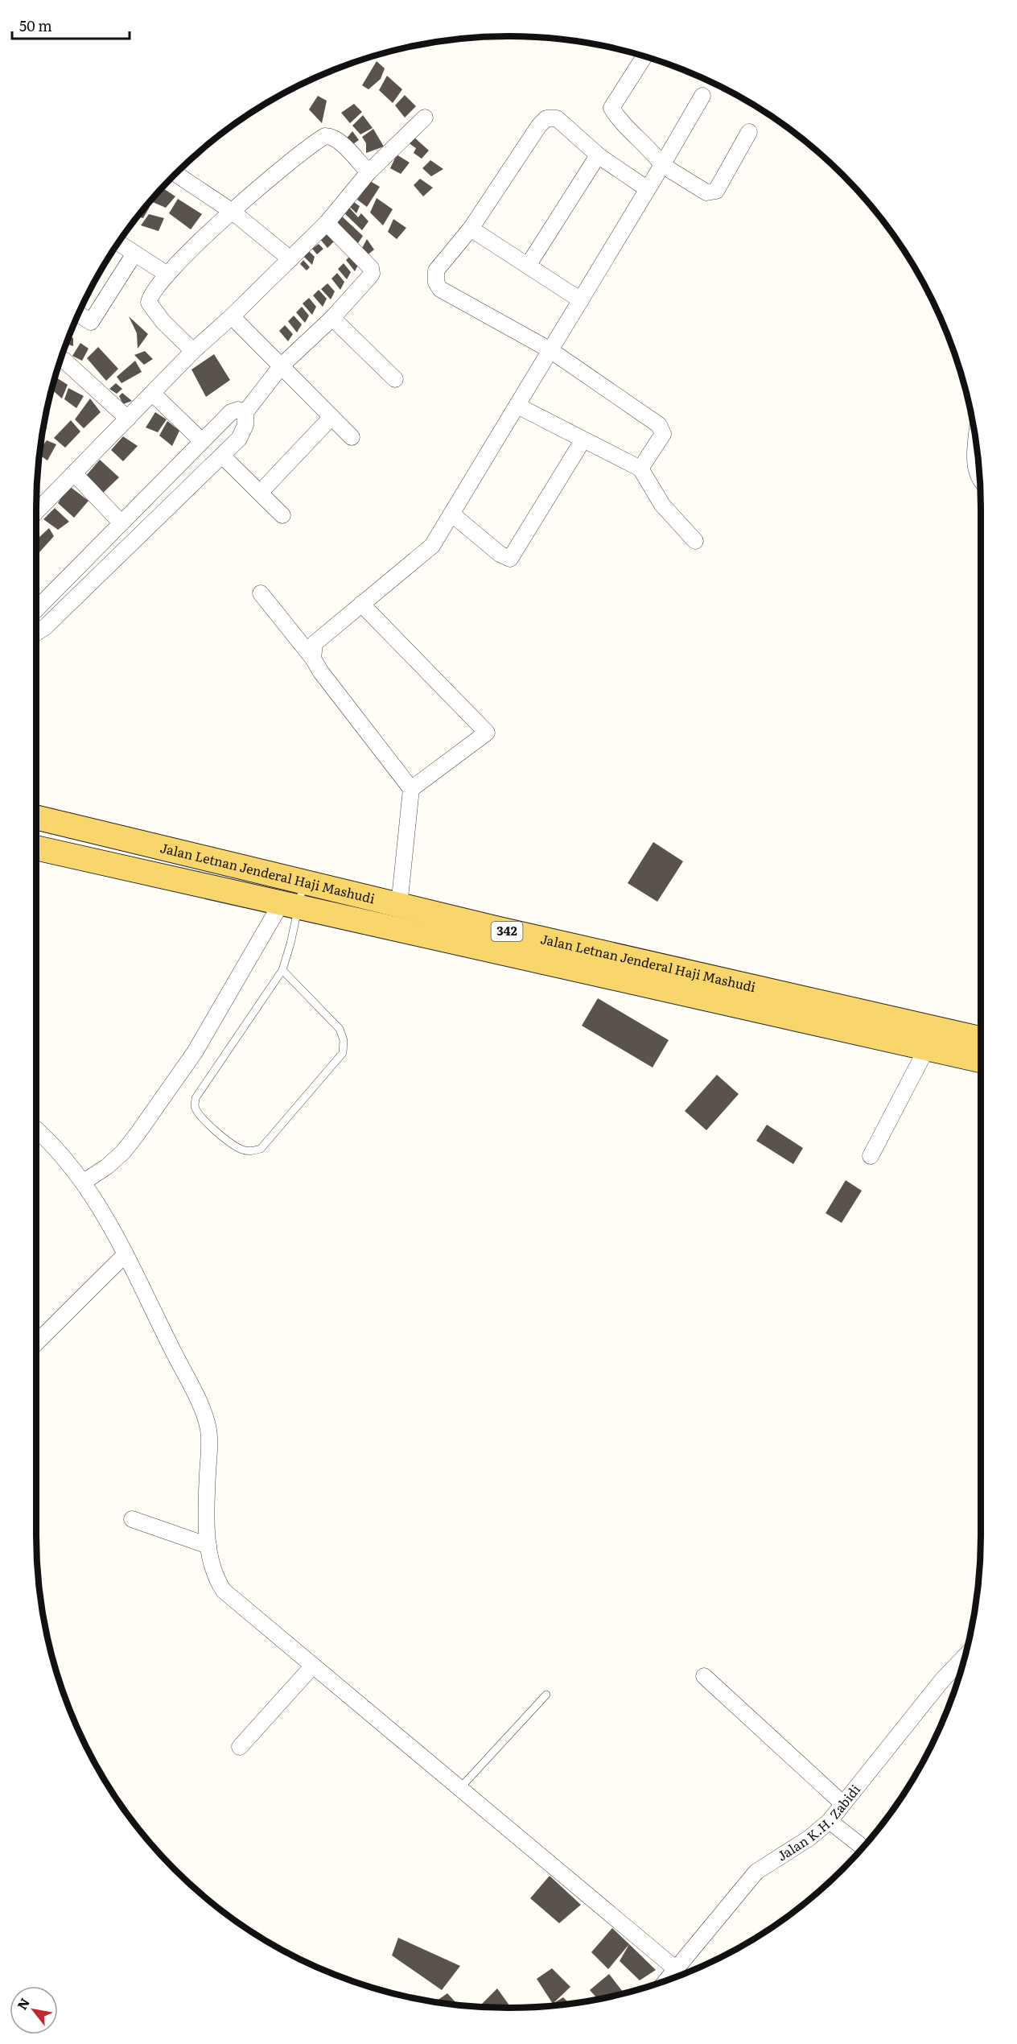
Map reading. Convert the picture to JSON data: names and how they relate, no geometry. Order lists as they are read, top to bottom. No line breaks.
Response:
{"streets":{"main road":["Jalan Letnan Jenderal Haji Mashudi","342"],"street":["Jalan K.H. Zabidi"]},"scale_bar":"50 m","north":"top left"}
